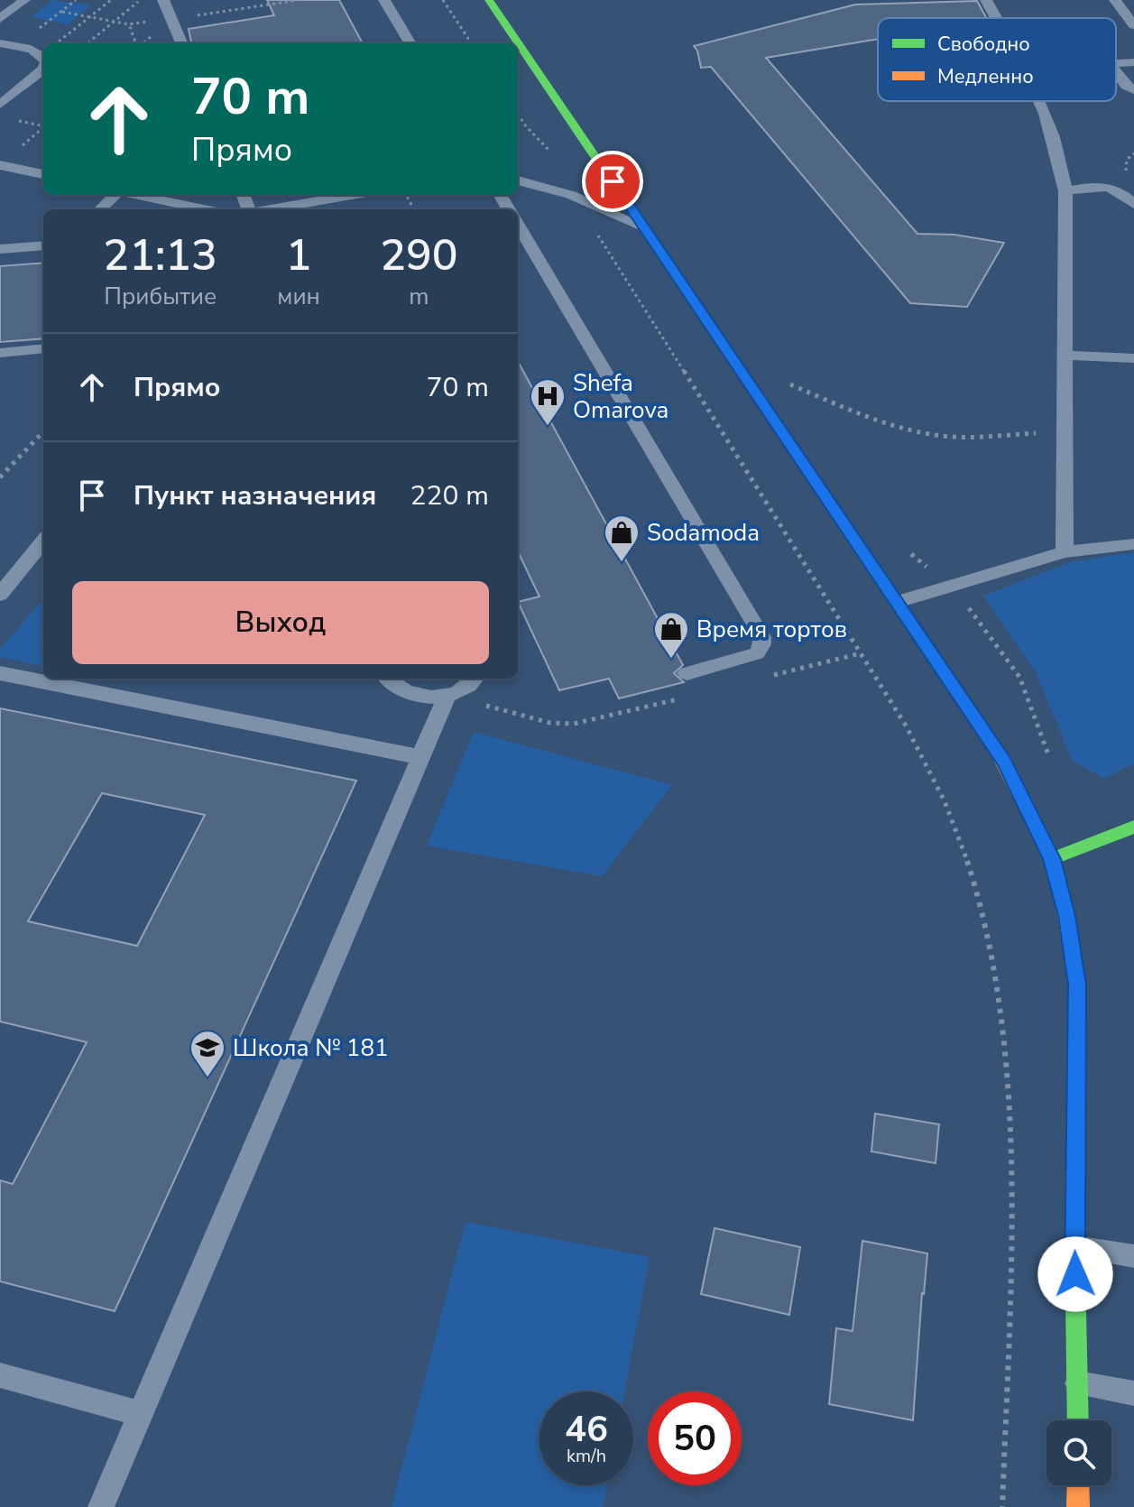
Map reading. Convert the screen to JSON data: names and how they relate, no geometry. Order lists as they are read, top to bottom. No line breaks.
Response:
{"places":{"hospital":["Shefa Omarova"],"shop":["Sodamoda","Время тортов"],"school or university":["Школа № 181"]},"legend":["Свободно","Медленно"],"page":{"turn":["70 m","Прямо"],"eta":["21:13","Прибытие","1","мин","290","m"],"list":[{"name":"Прямо","value":"70 m"},{"name":"Пункт назначения","value":"220 m"}],"buttons":"Выход","speed":"46 km/h","limit":"50"}}
